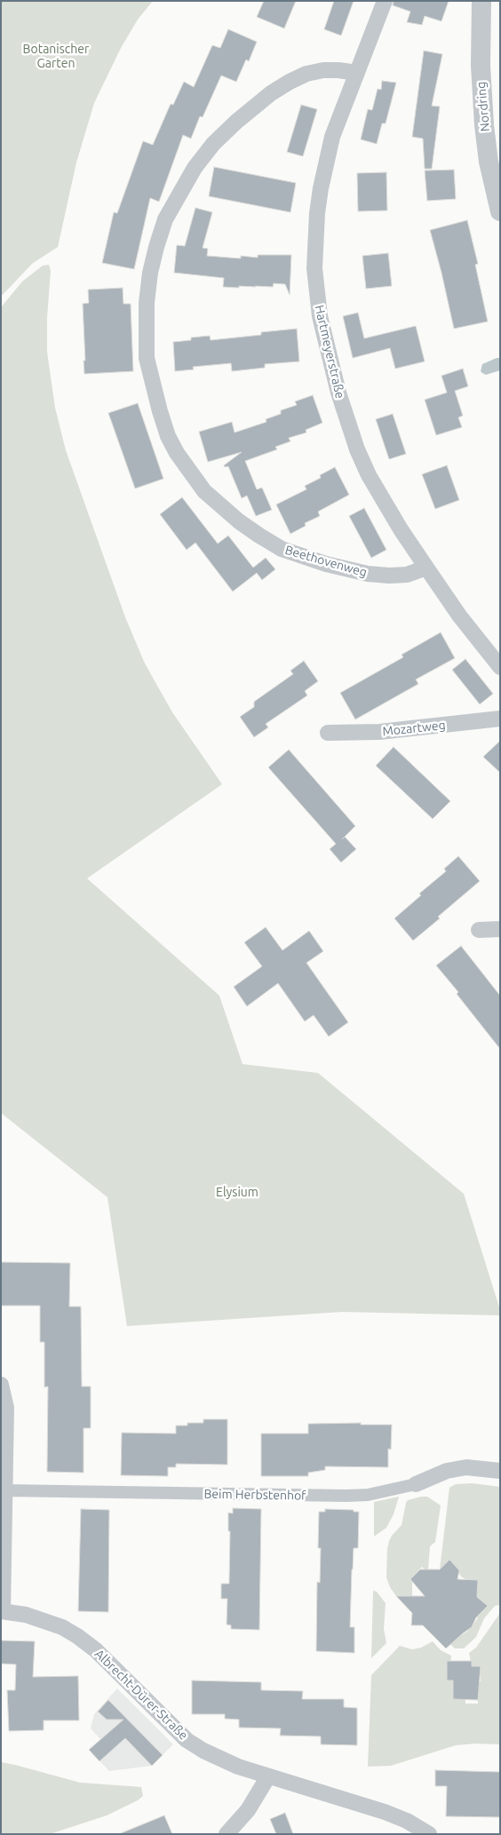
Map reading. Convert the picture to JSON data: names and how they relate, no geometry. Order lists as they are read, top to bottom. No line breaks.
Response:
{"streets":{"street":["Nordring","Hartmeyerstraße","Beethovenweg","Mozartweg","Beim Herbstenhof","Albrecht-Dürer-Straße"]},"crossings":[["Hartmeyerstraße","Beethovenweg"]],"parks":["Botanischer Garten","Elysium"]}
